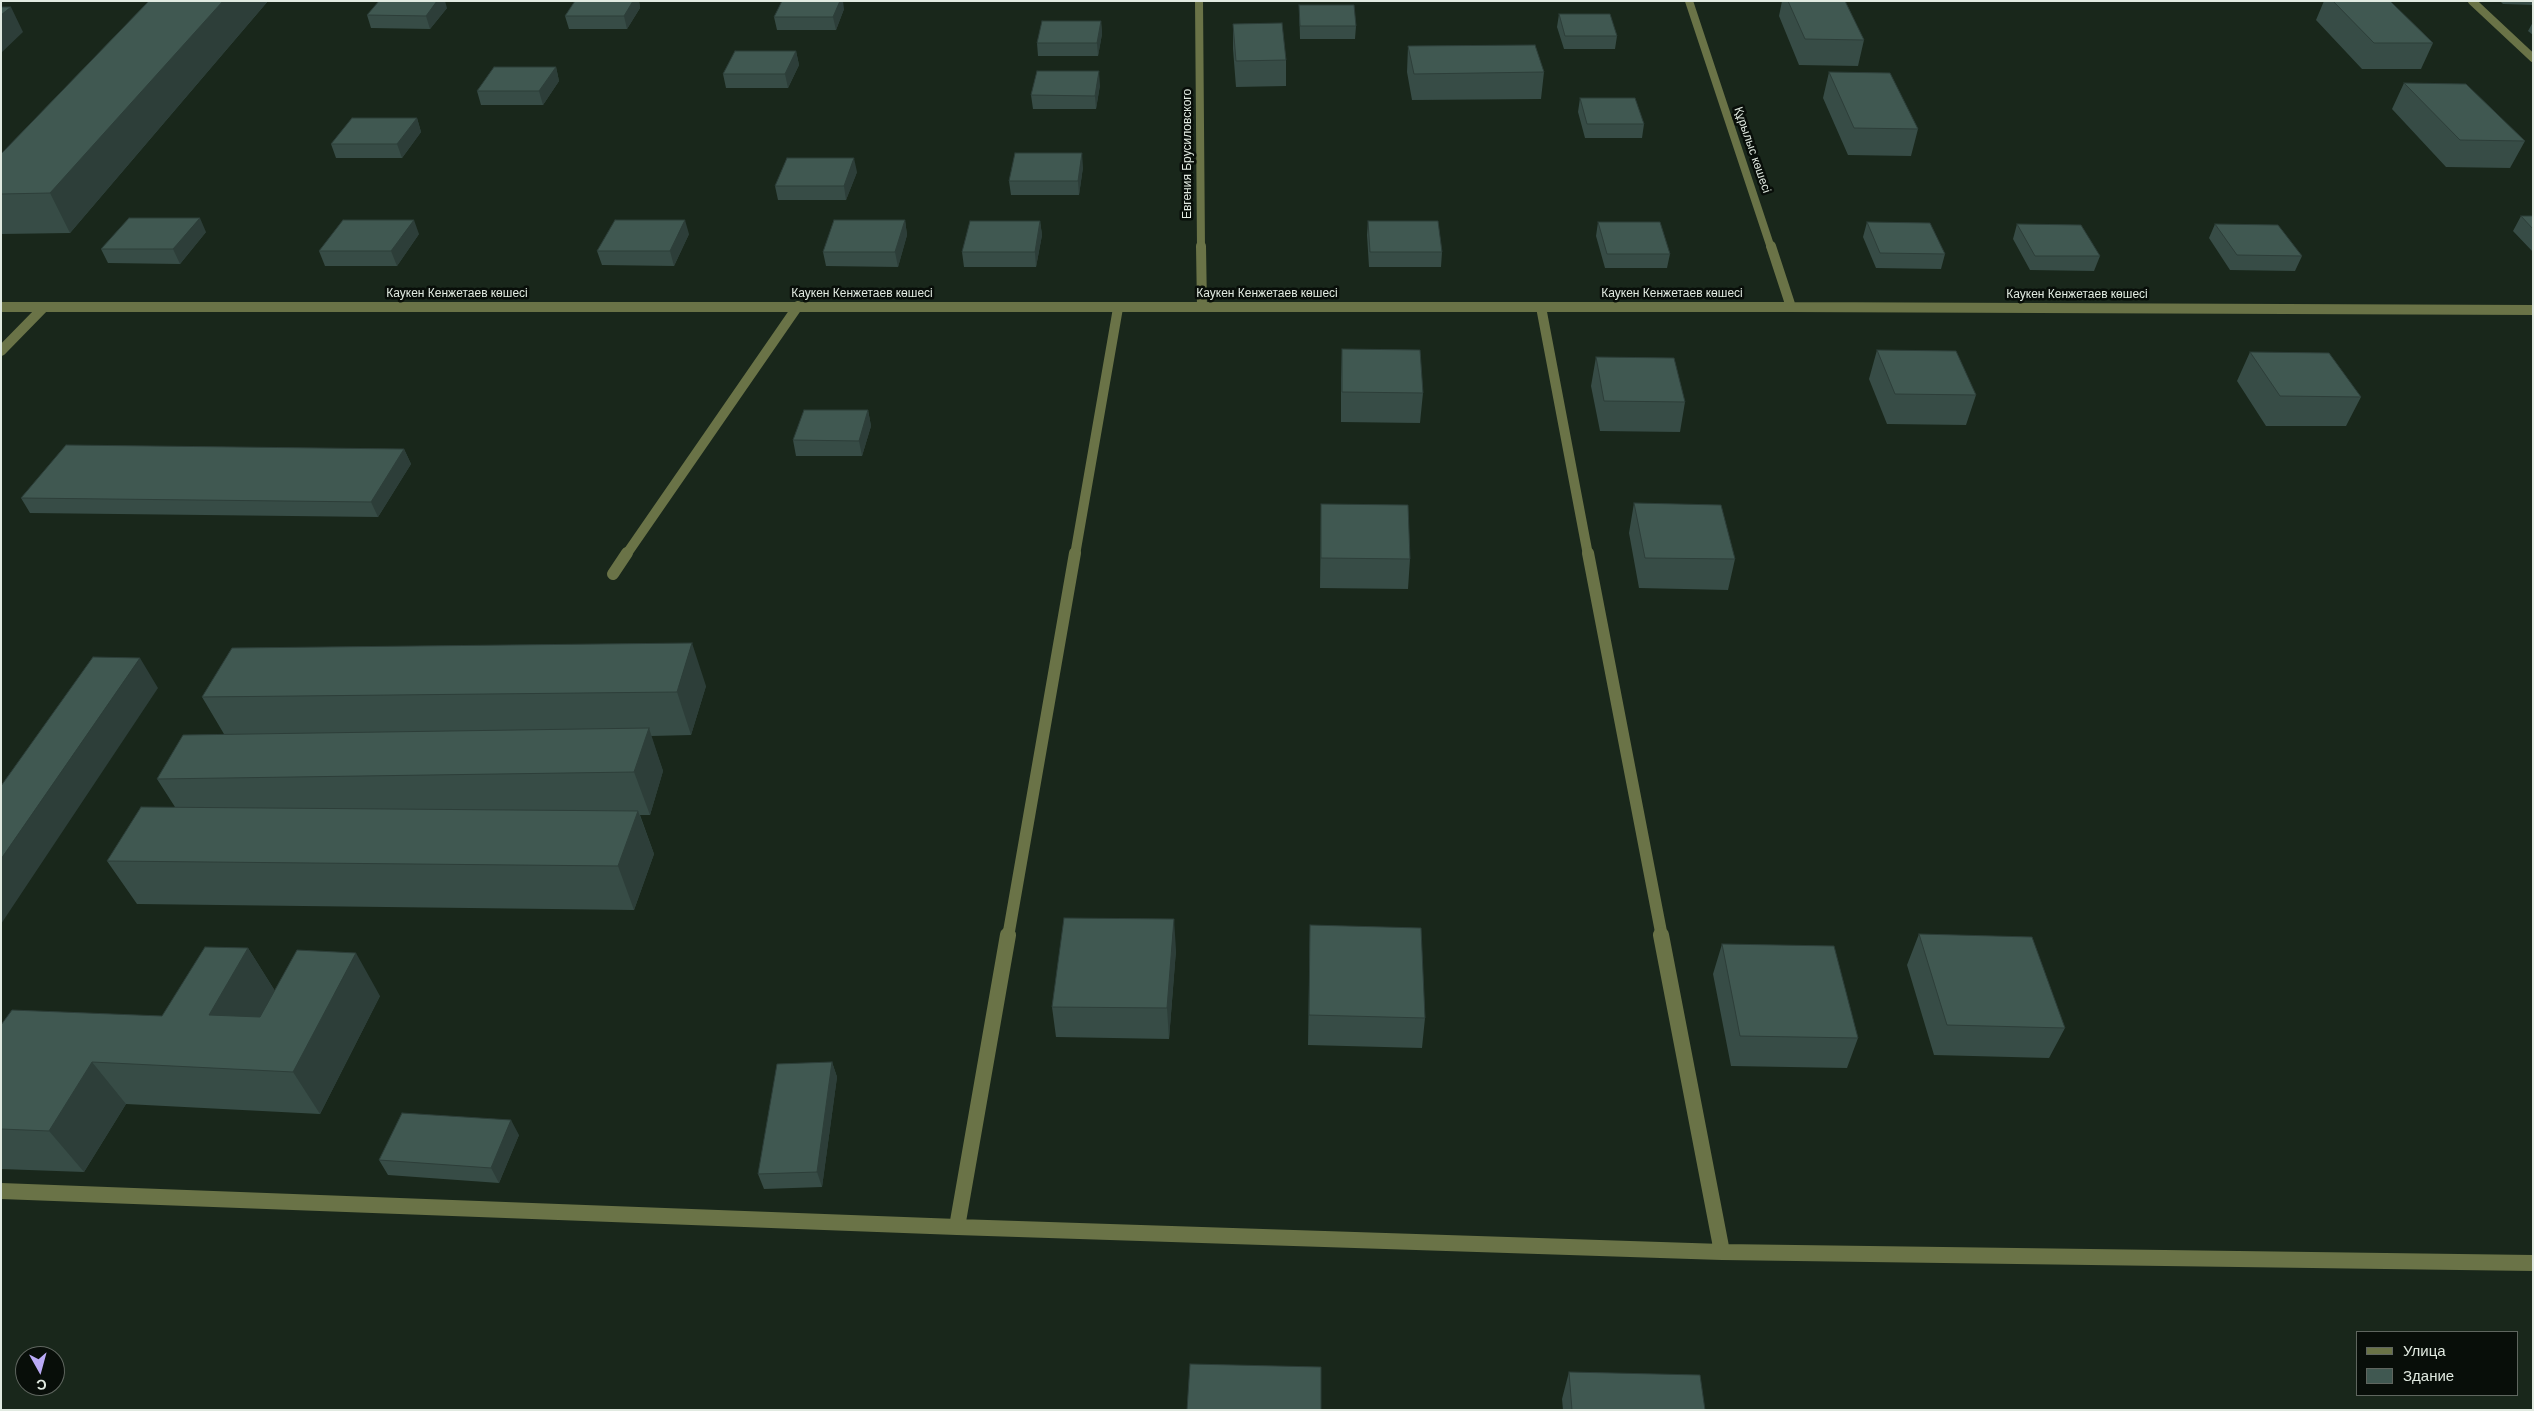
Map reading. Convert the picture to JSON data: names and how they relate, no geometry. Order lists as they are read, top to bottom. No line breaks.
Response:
{"streets":{"street":["Құрылыс көшесі","Евгения Брусиловского","Каукен Кенжетаев көшесі"]},"crossings":[["Құрылыс көшесі","Каукен Кенжетаев көшесі"],["Евгения Брусиловского","Каукен Кенжетаев көшесі"]],"legend":["Улица","Здание"],"north":"bottom"}
